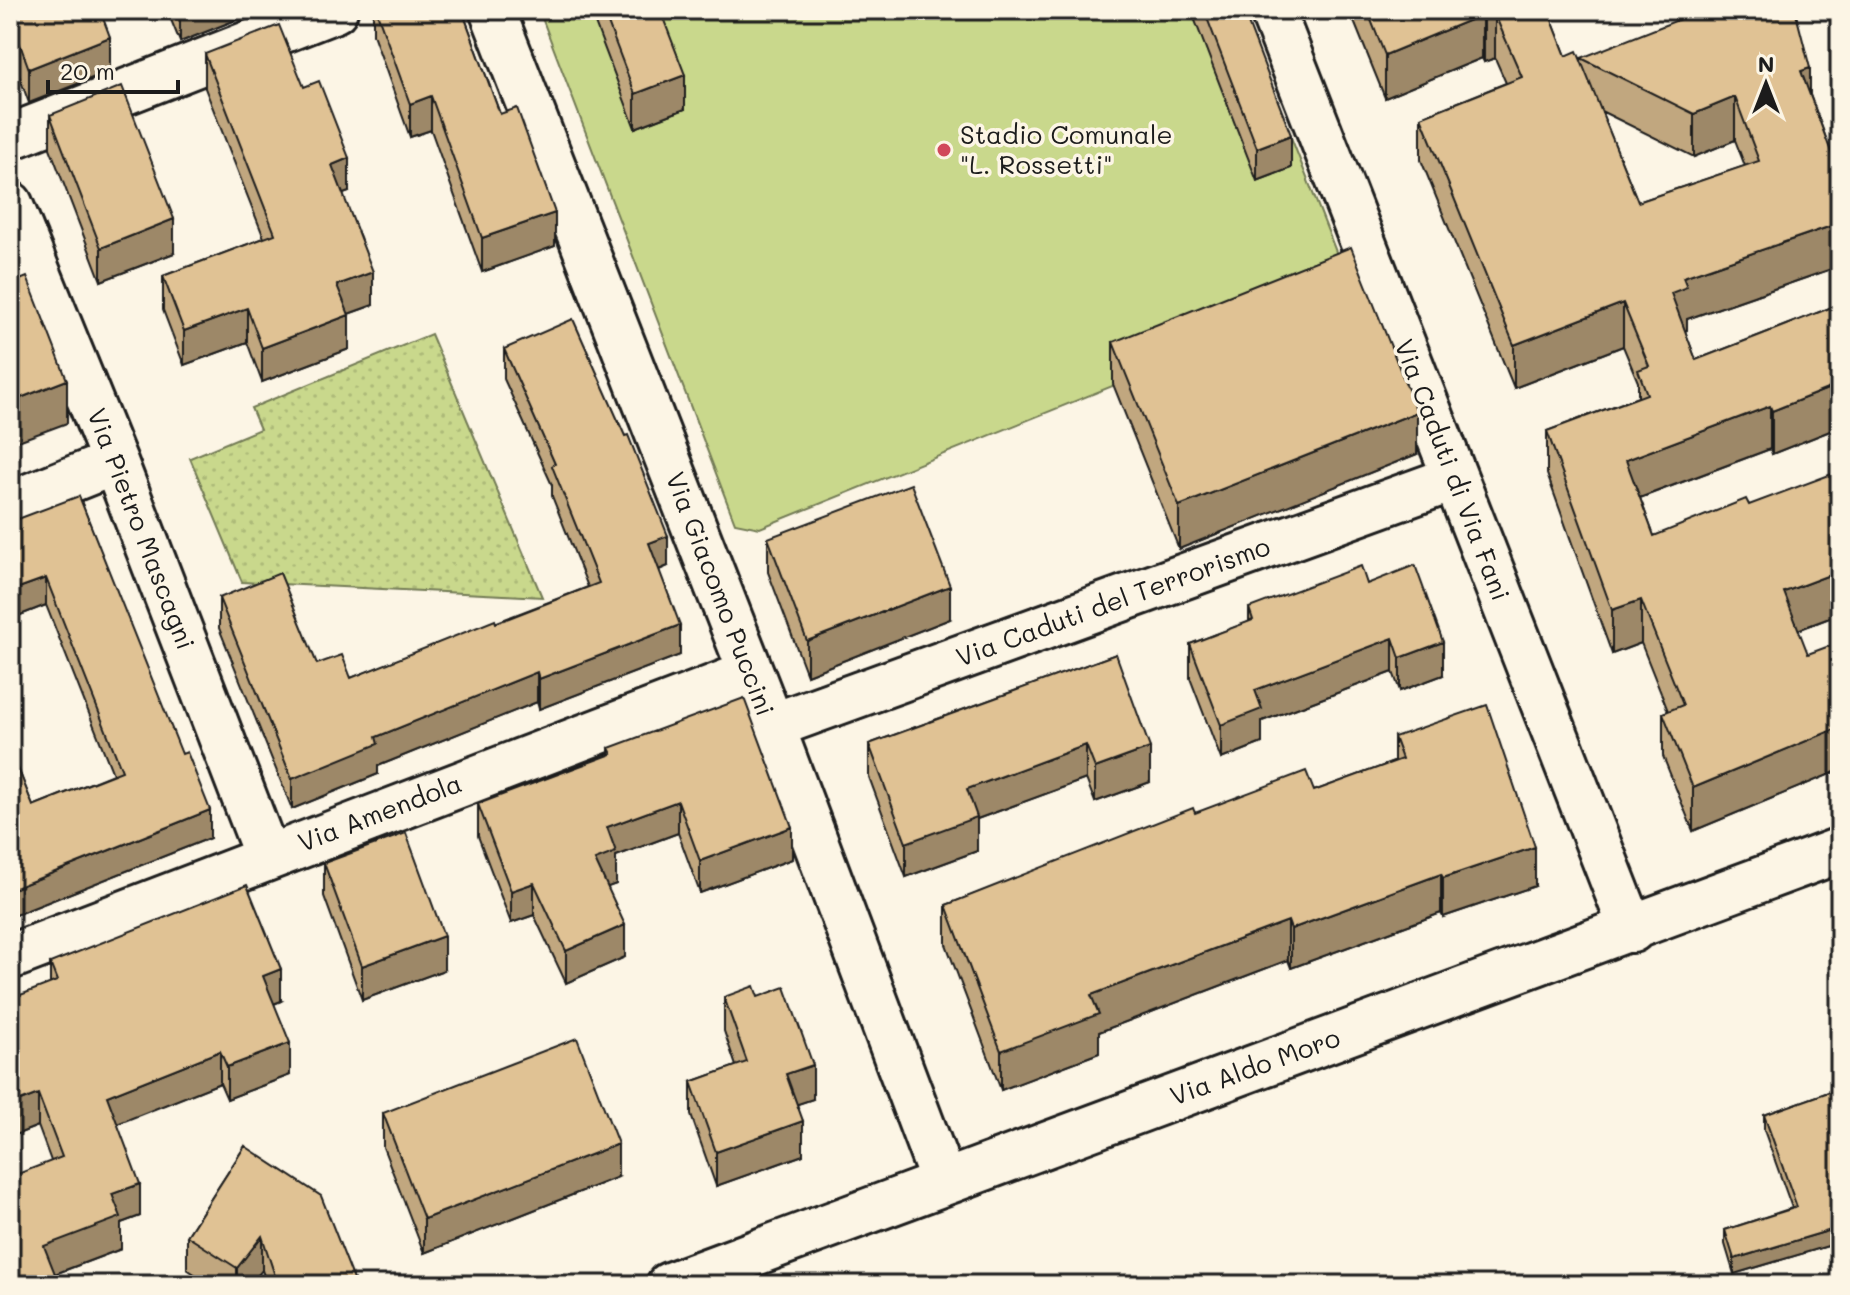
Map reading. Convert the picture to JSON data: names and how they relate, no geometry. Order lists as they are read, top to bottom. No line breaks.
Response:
{"streets":{"street":["Via Caduti di Via Fani","Via Pietro Mascagni","Via Giacomo Puccini","Via Caduti del Terrorismo","Via Amendola","Via Aldo Moro"]},"crossings":[["Via Caduti di Via Fani","Via Caduti del Terrorismo"],["Via Caduti di Via Fani","Via Aldo Moro"],["Via Pietro Mascagni","Via Amendola"],["Via Giacomo Puccini","Via Caduti del Terrorismo"],["Via Giacomo Puccini","Via Amendola"],["Via Giacomo Puccini","Via Aldo Moro"]],"places":["Stadio Comunale \"L. Rossetti\""],"scale_bar":"20 m","north":"top"}
